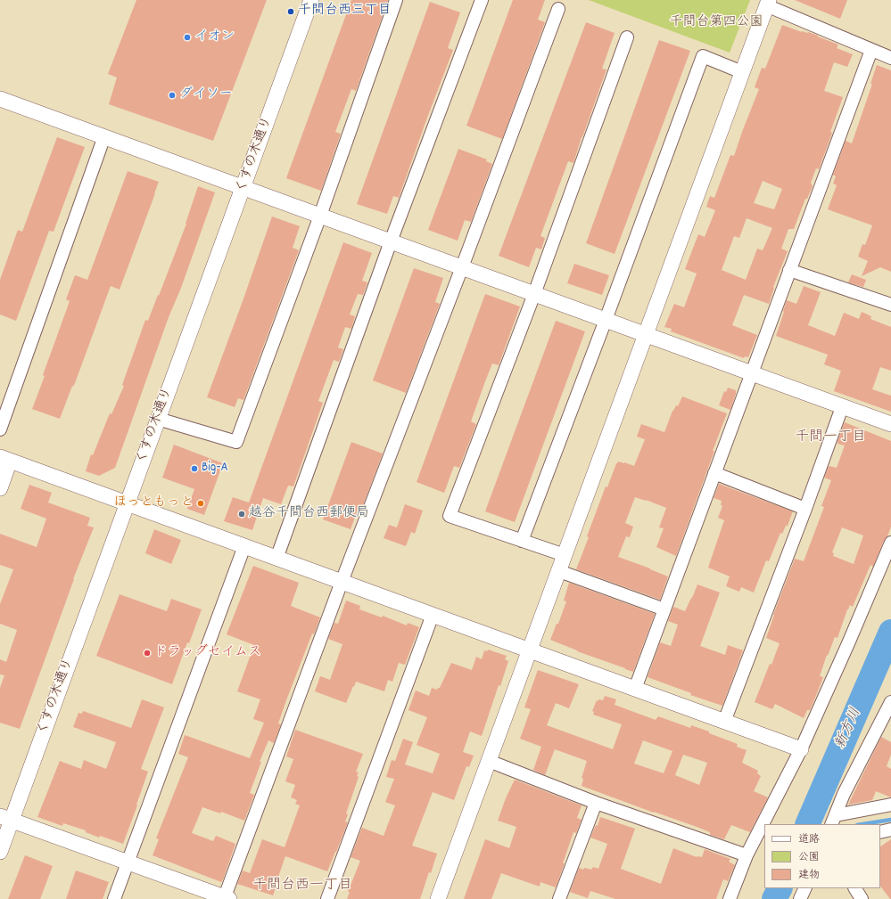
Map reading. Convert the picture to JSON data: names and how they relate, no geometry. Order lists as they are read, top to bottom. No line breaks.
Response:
{"streets":{"street":["くすの木通り"]},"districts":["千間一丁目","千間台西一丁目"],"water":["新方川"],"parks":["千間台第四公園"],"places":["千間台西三丁目","イオン","ダイソー","Big-A","ほっともっと","越谷千間台西郵便局","ドラッグセイムス"],"legend":["道路","公園","建物"]}
